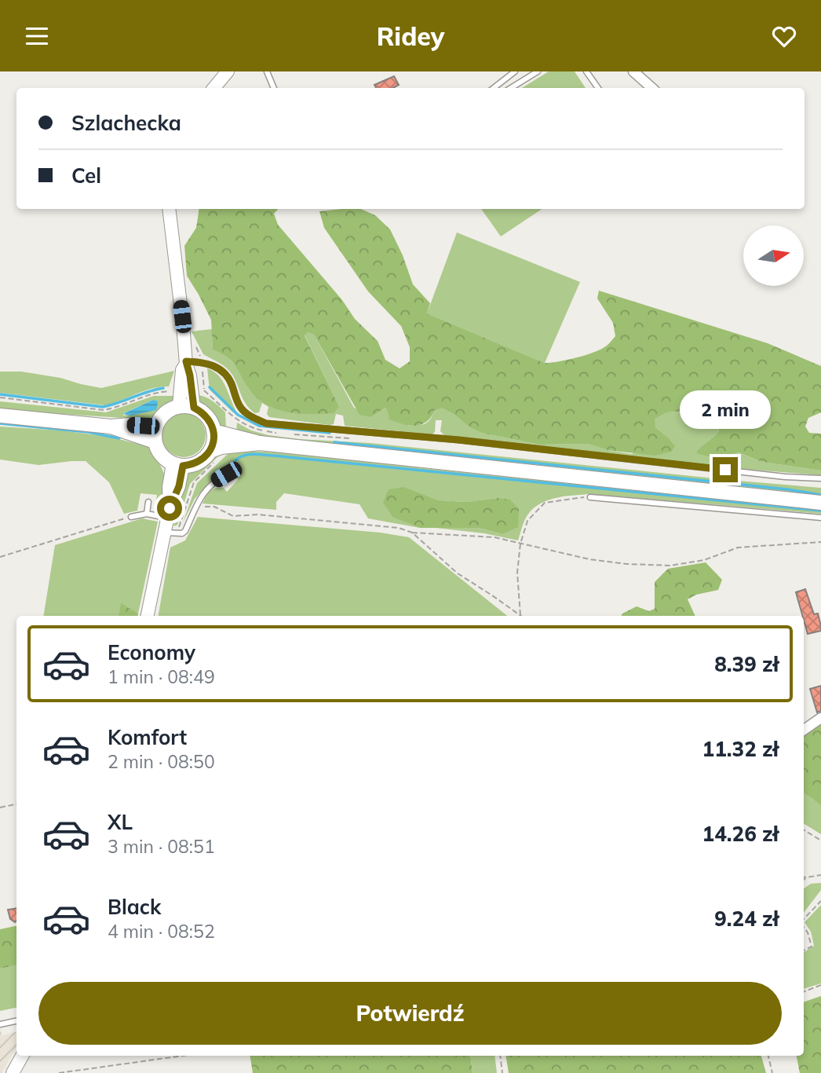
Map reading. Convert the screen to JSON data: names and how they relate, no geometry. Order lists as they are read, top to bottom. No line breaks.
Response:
{"north":"right","page":{"header":"Ridey","banner":["Szlachecka","Cel"],"bubble":"2 min","list":[{"name":"Economy","note":"1 min · 08:49","value":"8.39 zł"},{"name":"Komfort","note":"2 min · 08:50","value":"11.32 zł"},{"name":"XL","note":"3 min · 08:51","value":"14.26 zł"},{"name":"Black","note":"4 min · 08:52","value":"9.24 zł"}],"buttons":"Potwierdź"}}
